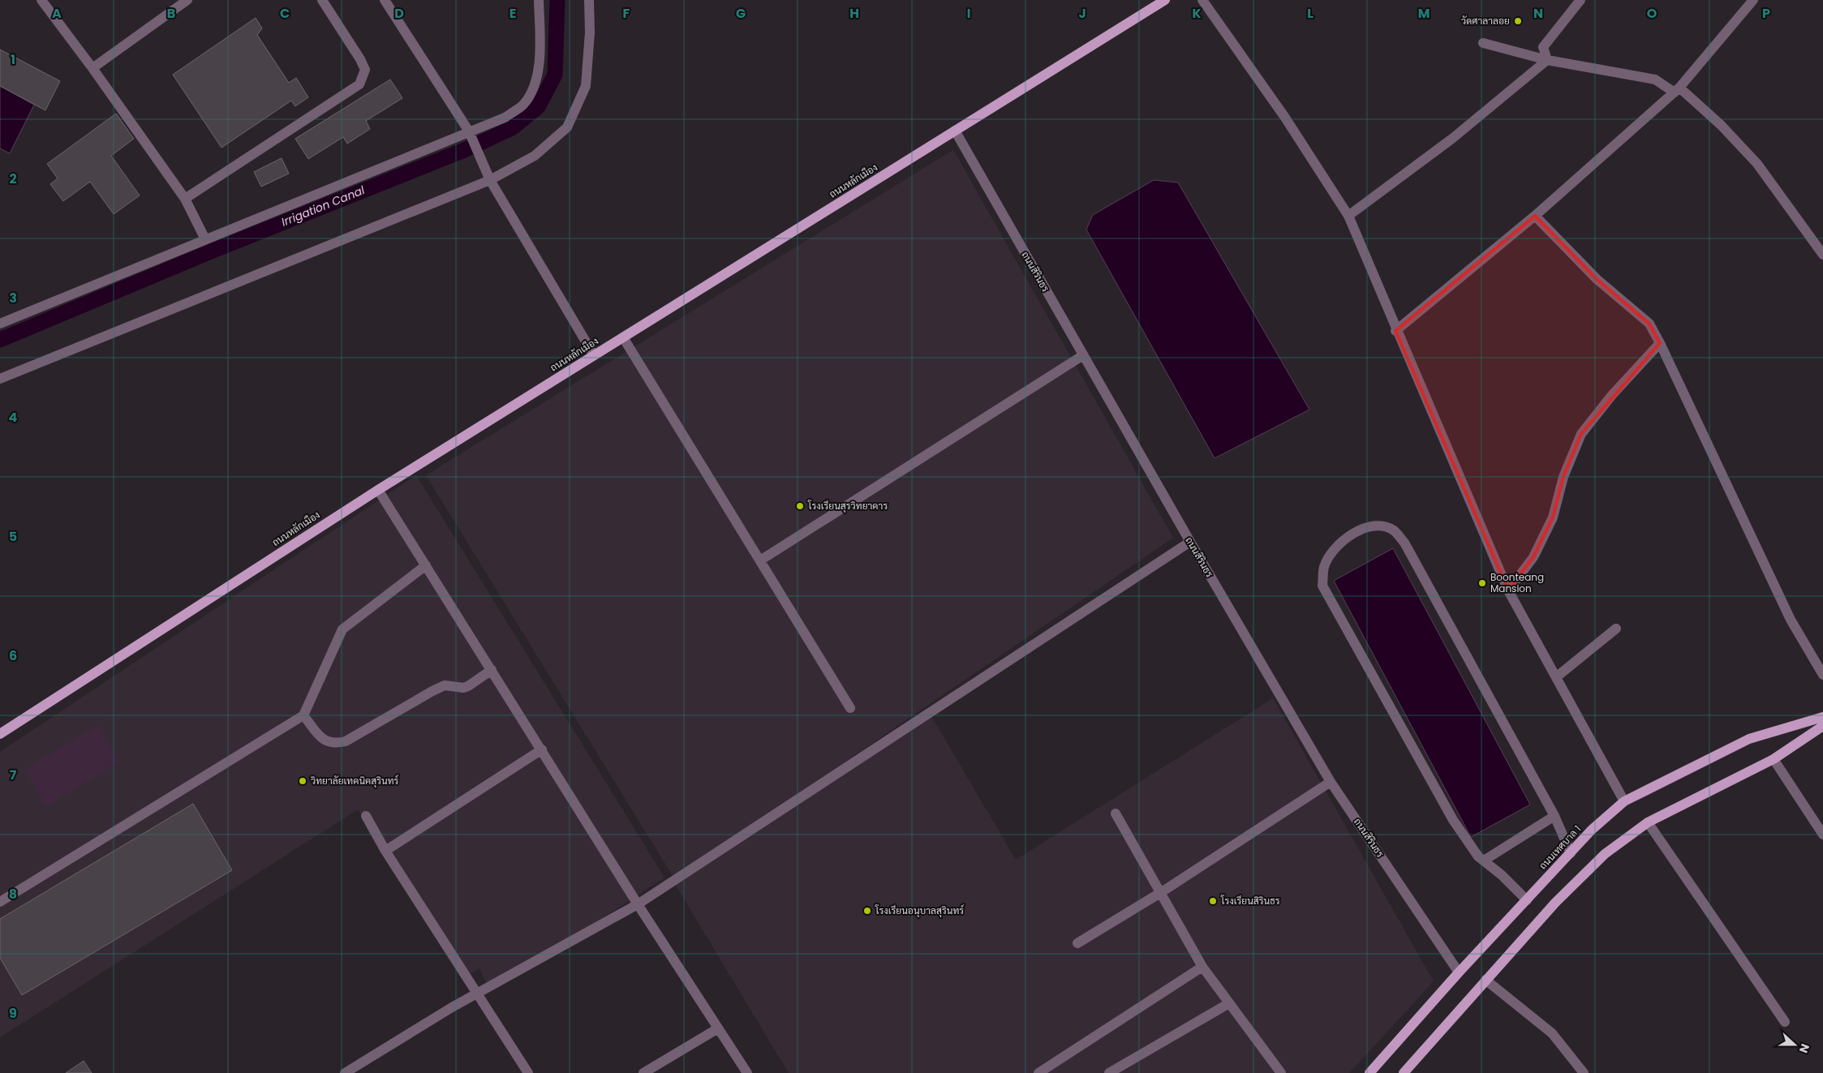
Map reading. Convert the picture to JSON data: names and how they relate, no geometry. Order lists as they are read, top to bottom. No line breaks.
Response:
{"streets":{"main road":["ถนนหลักเมือง","ถนนเทศบาล 1"],"street":["ถนนสิรินธร"]},"crossings":[["ถนนหลักเมือง","ถนนสิรินธร"],["ถนนสิรินธร","ถนนเทศบาล 1"]],"water":["Irrigation Canal"],"places":["วัดศาลาลอย","โรงเรียนสุรวิทยาคาร","Boonteang Mansion","วิทยาลัยเทคนิคสุรินทร์","โรงเรียนสิรินธร","โรงเรียนอนุบาลสุรินทร์"],"north":"right","grid":{"columns":["A","B","C","D","E","F","G","H","I","J","K","L","M","N","O","P"],"rows":["1","2","3","4","5","6","7","8","9"]}}
